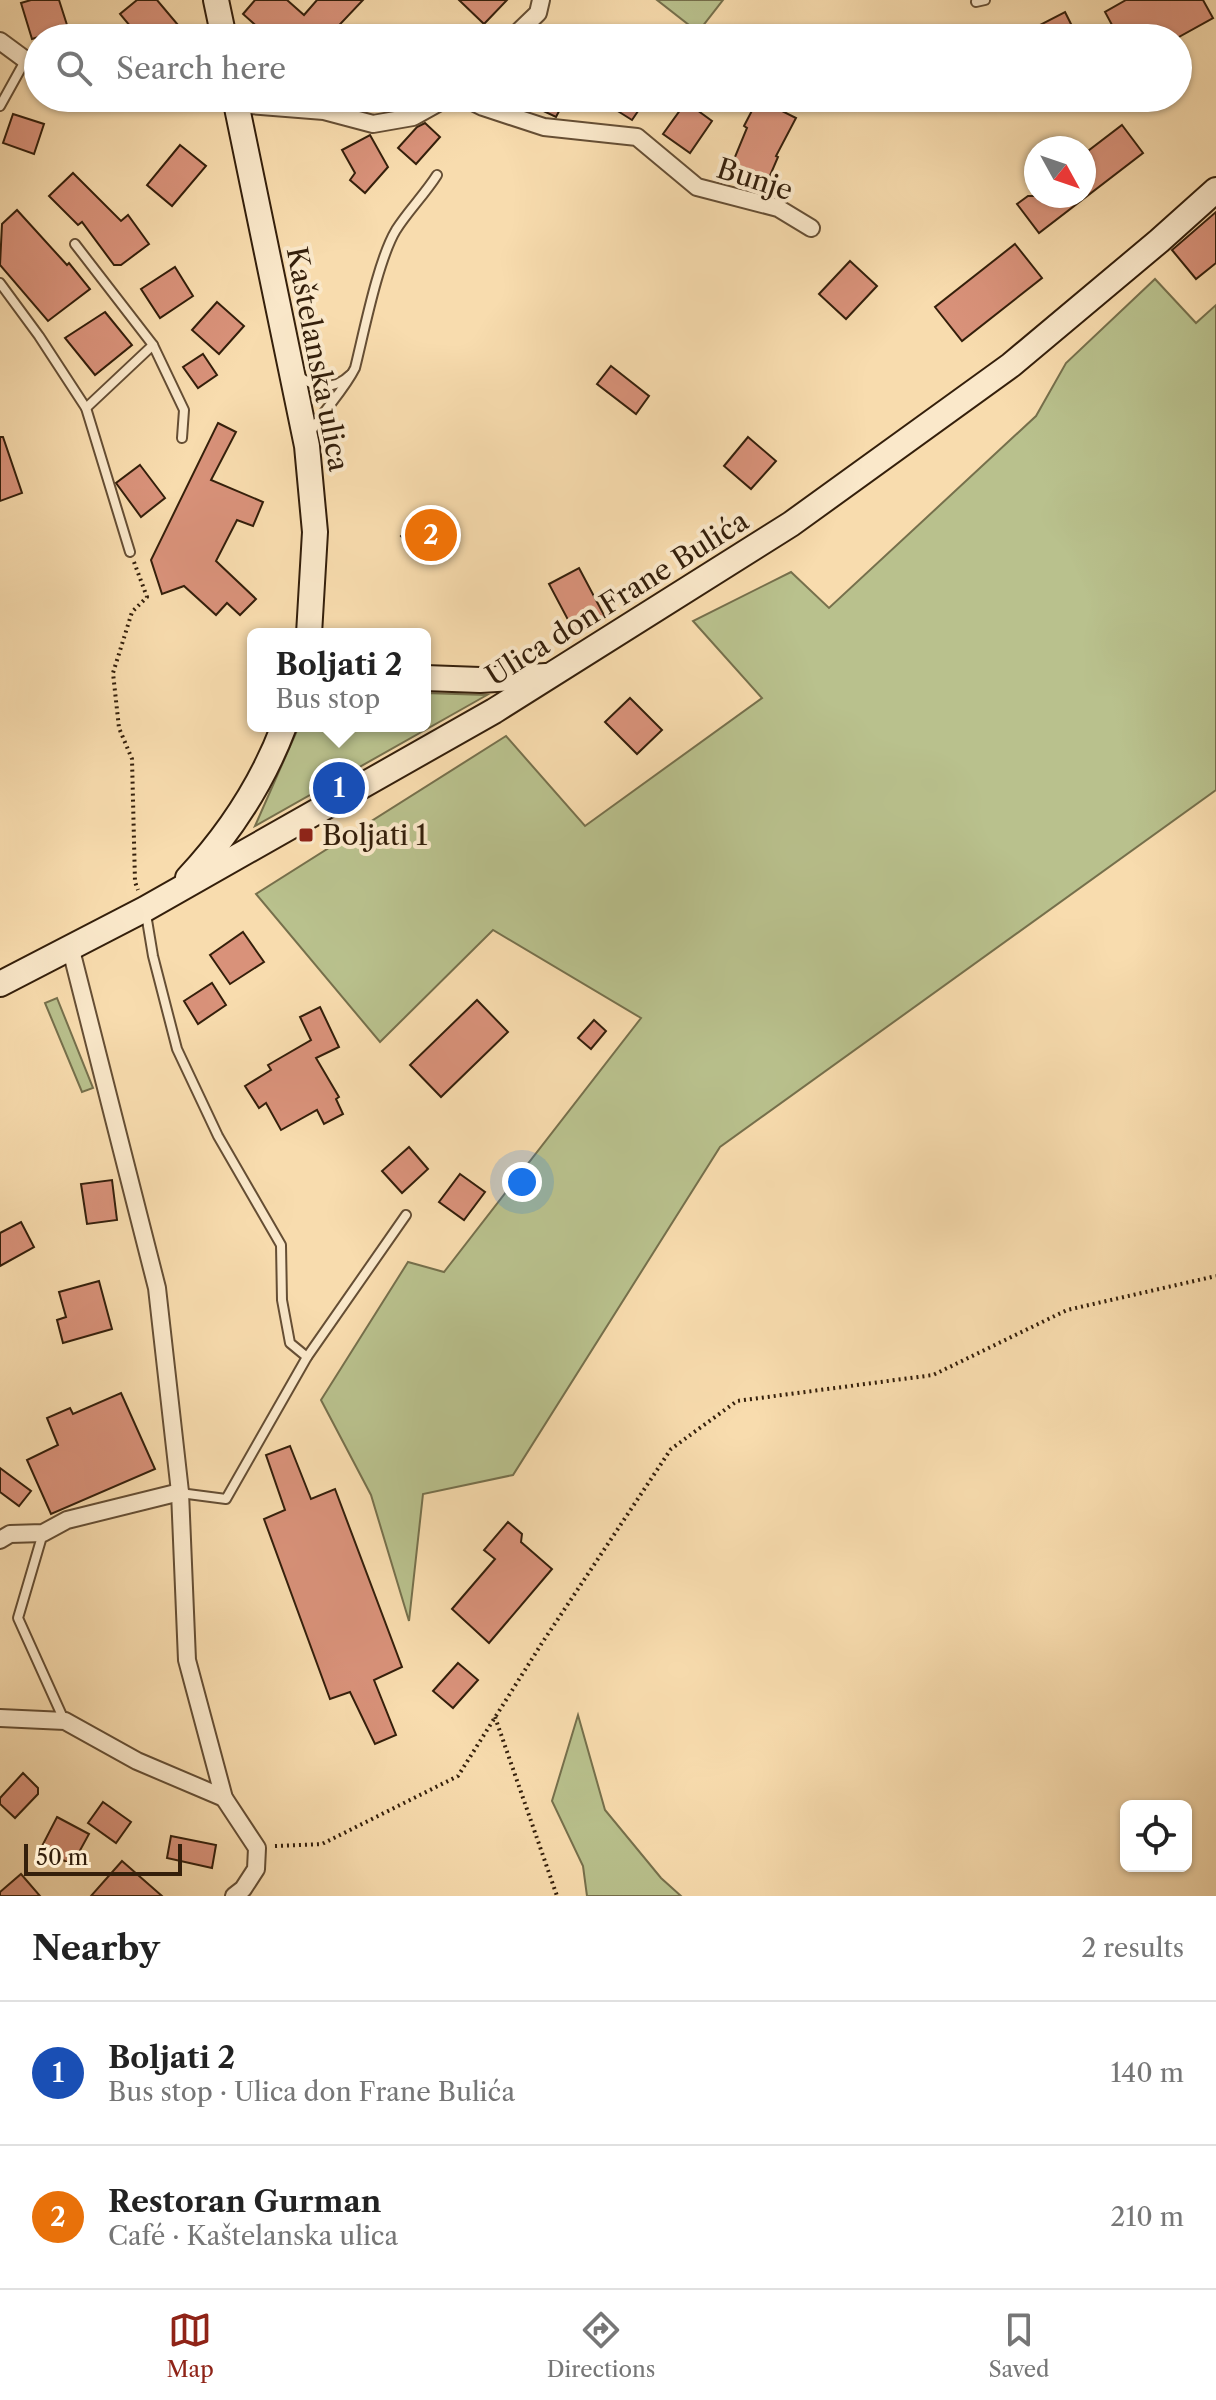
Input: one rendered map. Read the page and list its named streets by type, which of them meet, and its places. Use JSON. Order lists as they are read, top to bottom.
{
  "streets": {
    "street": ["Bunje", "Kaštelanska ulica", "Ulica don Frane Bulića"]
  },
  "places": {
    "transit": ["Boljati 1"]
  },
  "scale_bar": "50 m",
  "north": "bottom right",
  "page": {
    "search": "Search here",
    "pins": ["2", "1"],
    "popup": ["Boljati 2", "Bus stop"],
    "scale": "50 m",
    "heading": ["Nearby", "2 results"],
    "list": [
      {
        "mark": "1",
        "name": "Boljati 2",
        "note": "Bus stop · Ulica don Frane Bulića",
        "value": "140 m"
      },
      {
        "mark": "2",
        "name": "Restoran Gurman",
        "note": "Café · Kaštelanska ulica",
        "value": "210 m"
      }
    ],
    "nav": ["Map", "Directions", "Saved"]
  }
}
